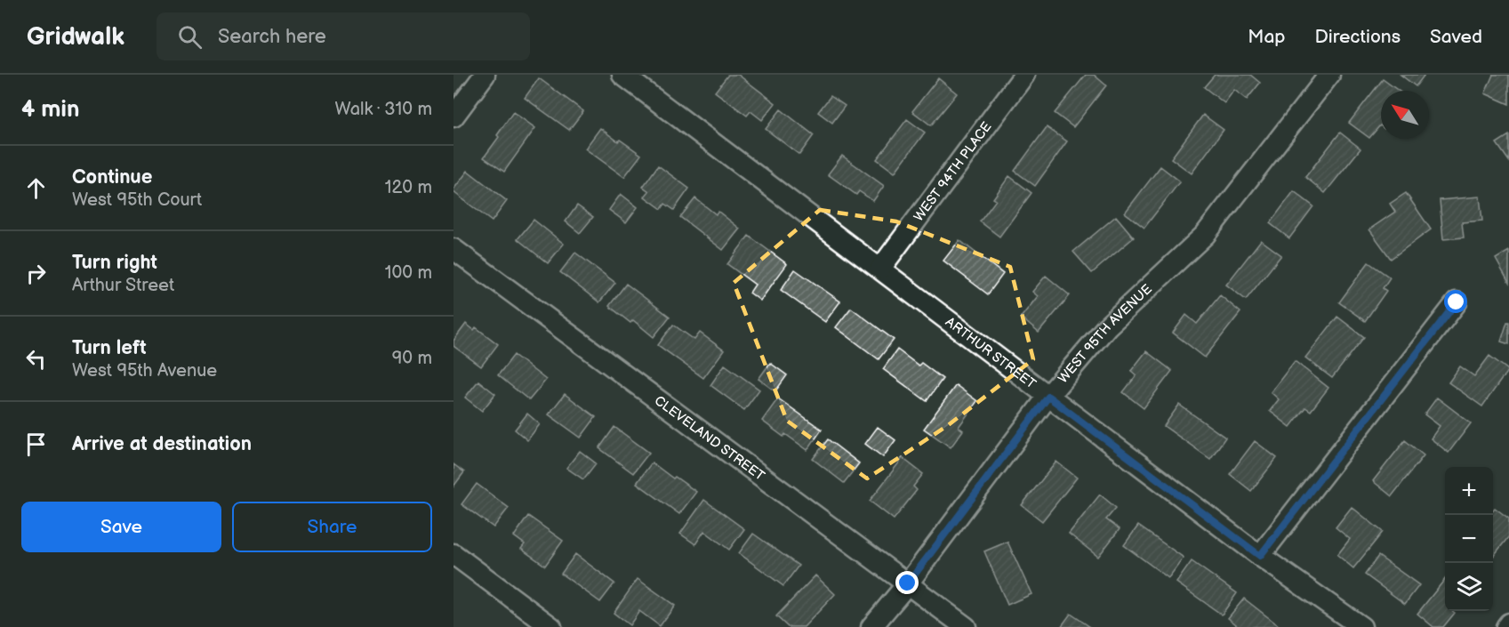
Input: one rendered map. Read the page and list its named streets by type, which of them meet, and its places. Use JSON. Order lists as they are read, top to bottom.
{
  "streets": {
    "street": [
      "WEST 94TH PLACE",
      "WEST 95TH AVENUE",
      "ARTHUR STREET",
      "CLEVELAND STREET"
    ]
  },
  "crossings": [
    ["WEST 94TH PLACE", "ARTHUR STREET"],
    ["WEST 95TH AVENUE", "ARTHUR STREET"],
    ["WEST 95TH AVENUE", "CLEVELAND STREET"]
  ],
  "north": "top left",
  "page": {
    "header": "Gridwalk",
    "search": "Search here",
    "nav": ["Map", "Directions", "Saved"],
    "heading": ["4 min", "Walk · 310 m"],
    "list": [
      ["Continue", "West 95th Court", "120 m"],
      ["Turn right", "Arthur Street", "100 m"],
      ["Turn left", "West 95th Avenue", "90 m"],
      "Arrive at destination"
    ],
    "map_buttons": ["+", "−"],
    "buttons": ["Save", "Share"]
  }
}
